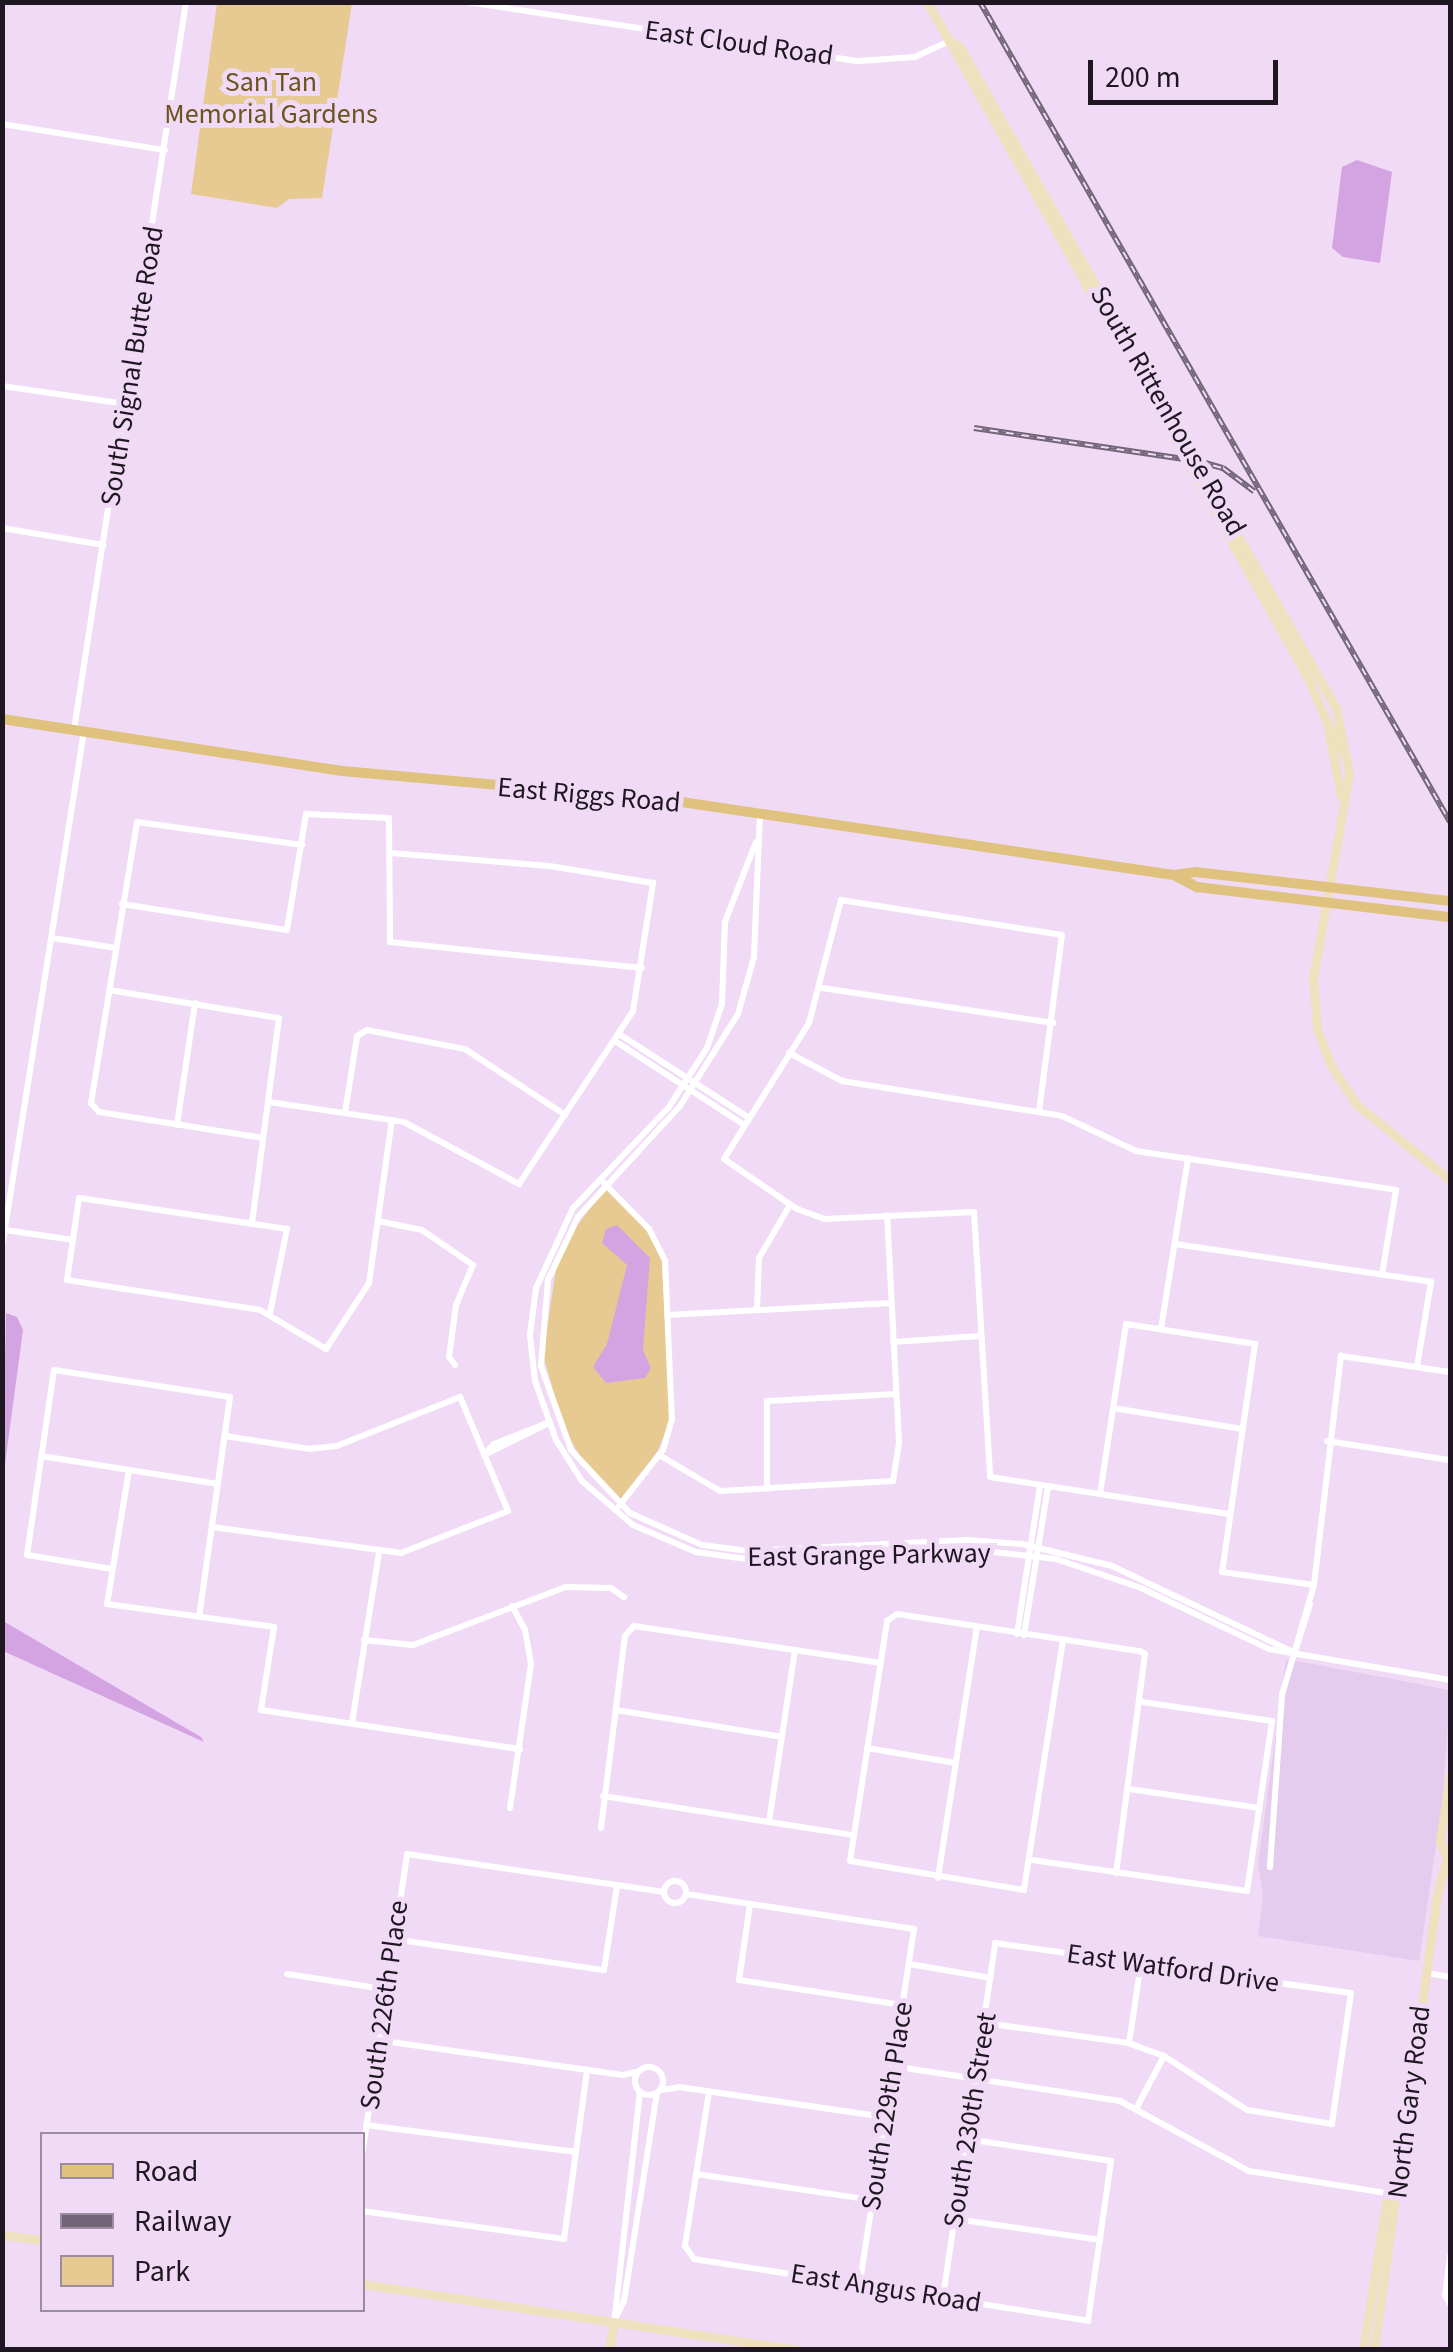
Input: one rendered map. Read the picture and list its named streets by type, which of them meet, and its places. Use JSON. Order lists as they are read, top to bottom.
{
  "streets": {
    "main road": ["South Rittenhouse Road", "East Riggs Road", "North Gary Road"],
    "street": [
      "East Cloud Road",
      "South Signal Butte Road",
      "East Grange Parkway",
      "East Watford Drive",
      "South 226th Place",
      "South 229th Place",
      "South 230th Street",
      "East Angus Road"
    ]
  },
  "crossings": [
    ["East Cloud Road", "South Rittenhouse Road"],
    ["South Signal Butte Road", "East Riggs Road"],
    ["South Rittenhouse Road", "East Riggs Road"],
    ["East Watford Drive", "South 230th Street"],
    ["South 229th Place", "East Angus Road"],
    ["South 230th Street", "East Angus Road"]
  ],
  "parks": ["San Tan Memorial Gardens"],
  "legend": ["Road", "Railway", "Park"],
  "scale_bar": "200 m"
}
